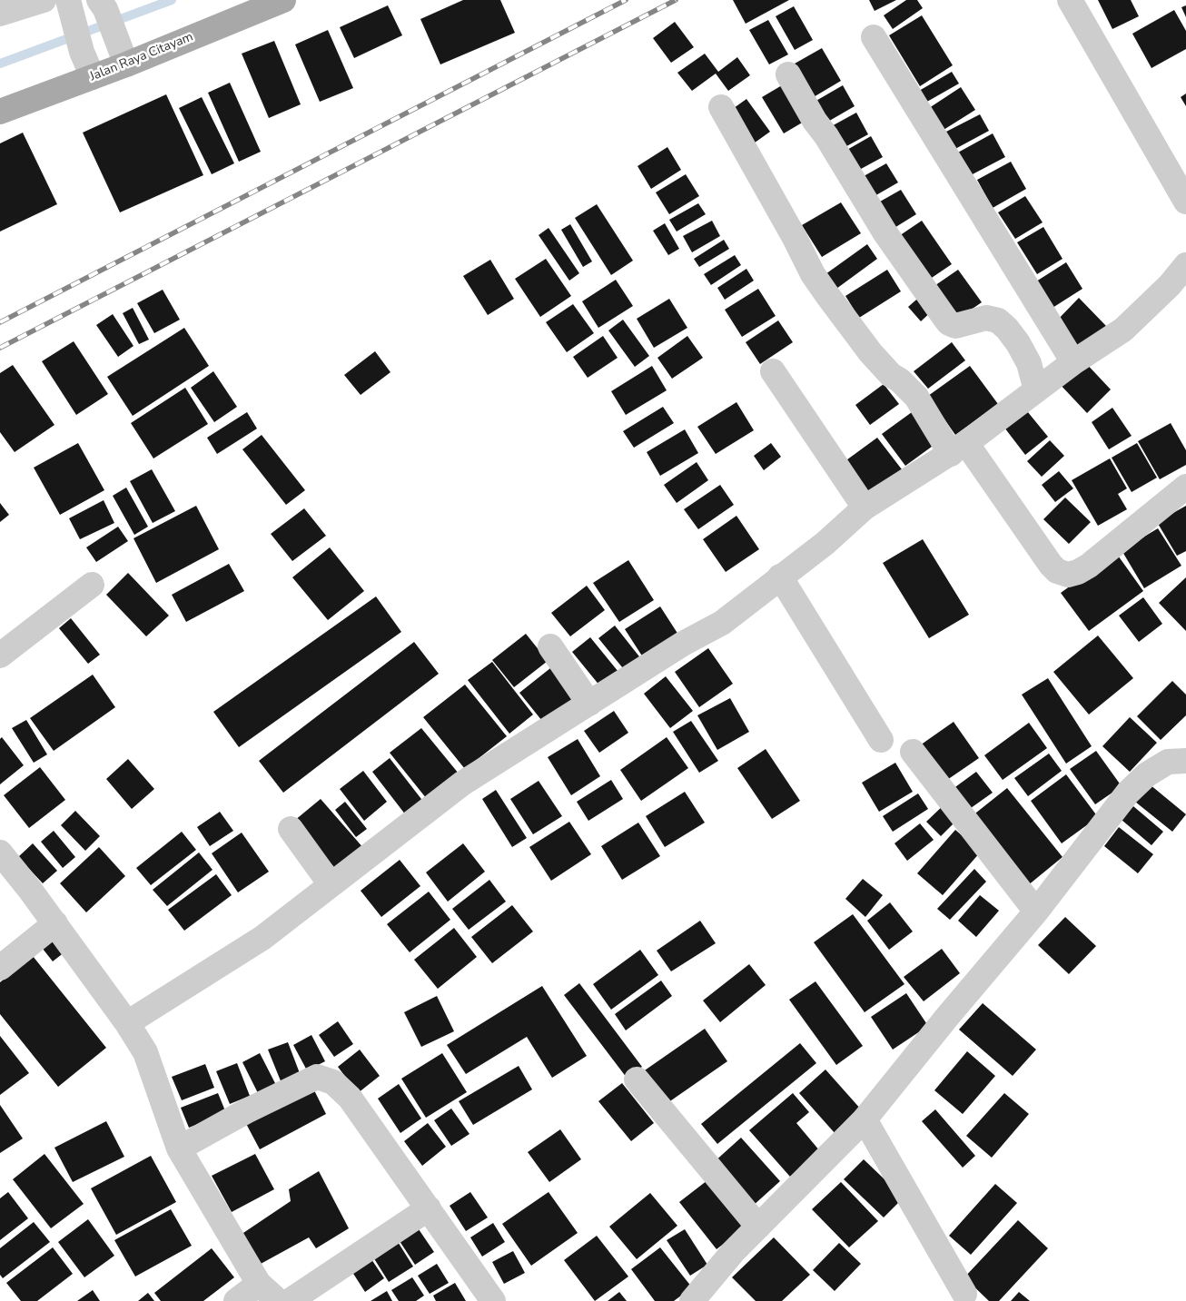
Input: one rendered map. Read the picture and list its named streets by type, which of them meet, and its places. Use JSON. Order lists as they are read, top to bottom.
{
  "streets": {
    "main road": ["Jalan Raya Citayam"]
  }
}
